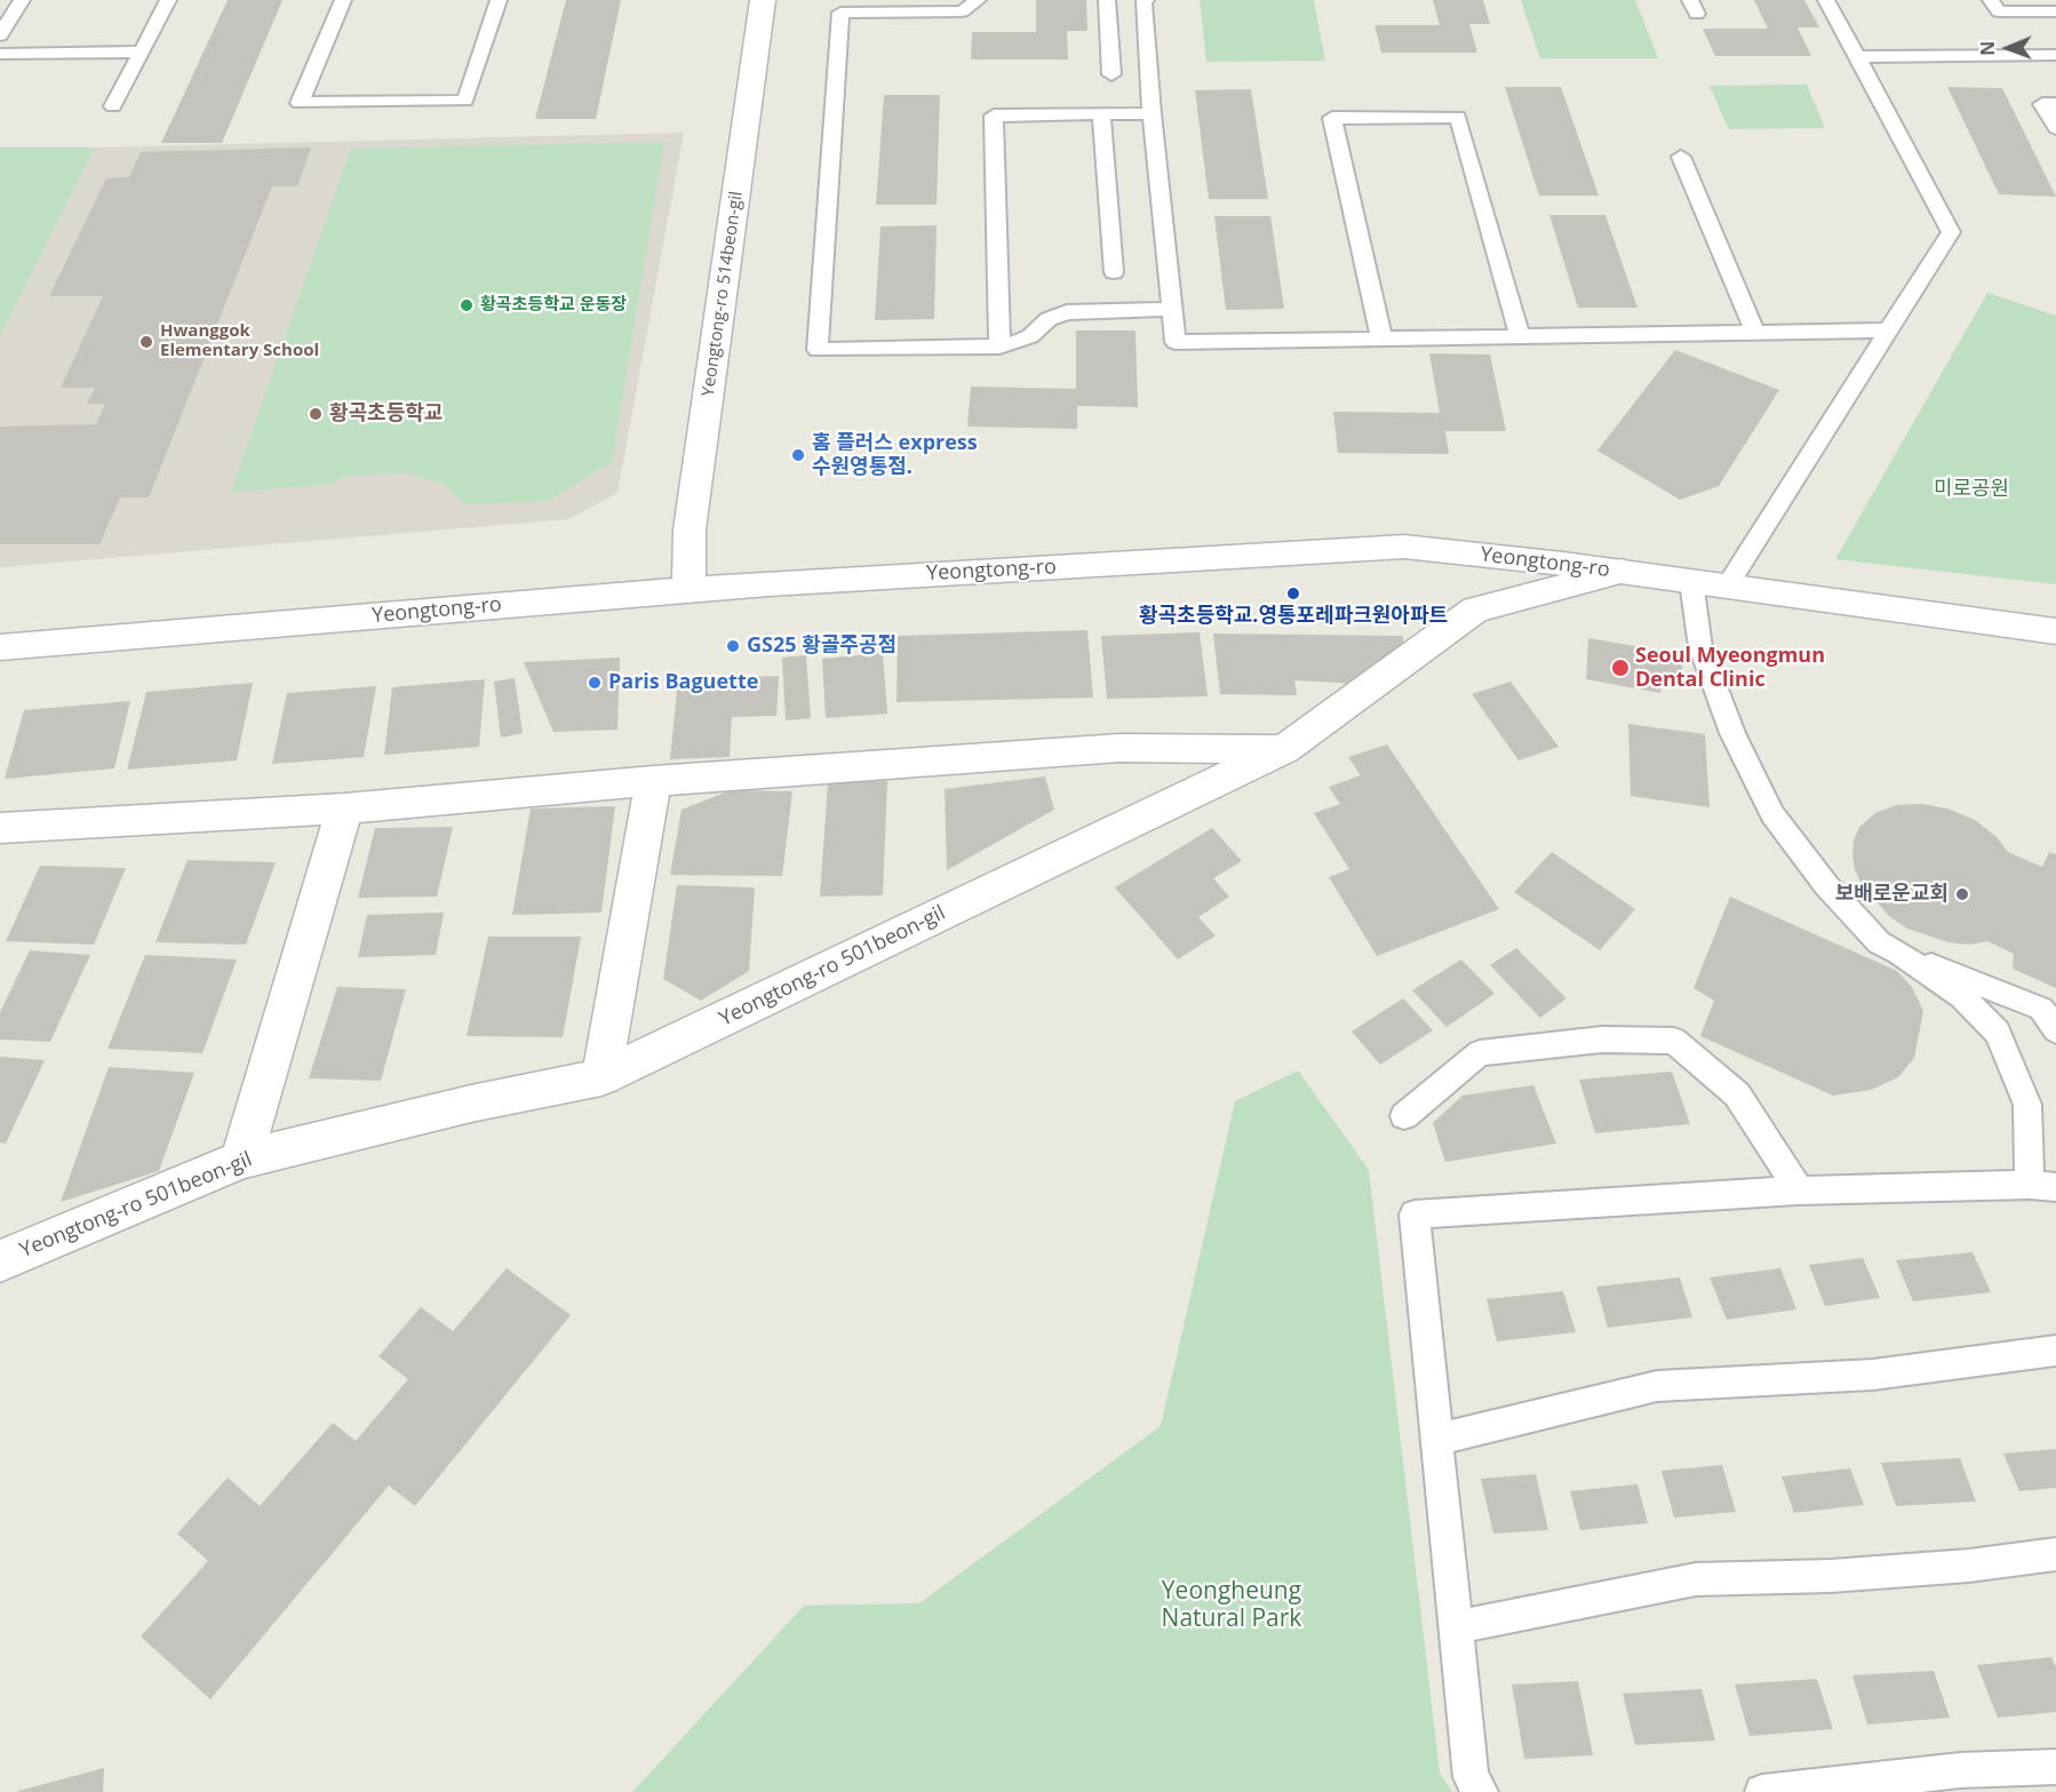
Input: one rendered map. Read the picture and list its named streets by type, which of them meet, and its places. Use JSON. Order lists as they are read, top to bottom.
{
  "streets": {
    "street": ["Yeongtong-ro 514beon-gil", "Yeongtong-ro", "Yeongtong-ro 501beon-gil"]
  },
  "crossings": [
    ["Yeongtong-ro 514beon-gil", "Yeongtong-ro"],
    ["Yeongtong-ro", "Yeongtong-ro 501beon-gil"]
  ],
  "parks": ["미로공원", "Yeongheung Natural Park"],
  "places": [
    "황곡초등학교 운동장",
    "Hwanggok Elementary School",
    "황곡초등학교",
    "홈 플러스 express 수원영통점.",
    "황곡초등학교.영통포레파크원아파트",
    "GS25 황골주공점",
    "Seoul Myeongmun Dental Clinic",
    "Paris Baguette",
    "보배로운교회"
  ],
  "north": "left"
}
